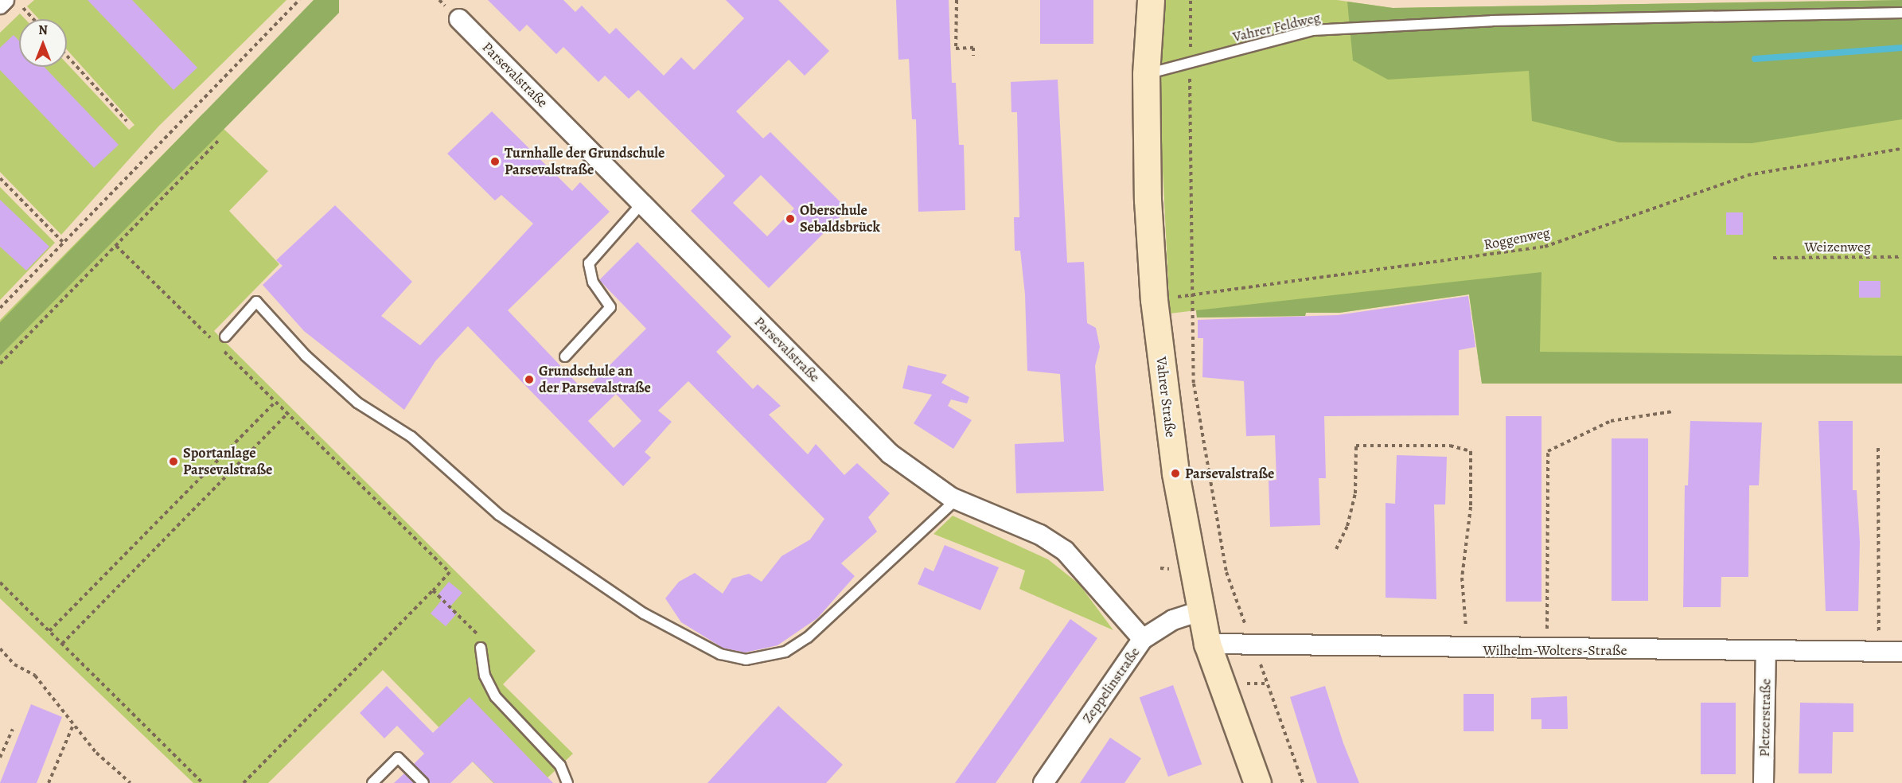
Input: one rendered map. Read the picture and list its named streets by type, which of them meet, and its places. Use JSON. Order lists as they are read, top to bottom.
{
  "streets": {
    "main road": ["Vahrer Straße"],
    "street": [
      "Parsevalstraße",
      "Wilhelm-Wolters-Straße",
      "Zeppelinstraße",
      "Pletzerstraße"
    ],
    "lane": ["Vahrer Feldweg"],
    "path": ["Roggenweg", "Weizenweg"]
  },
  "crossings": [
    ["Vahrer Feldweg", "Vahrer Straße"],
    ["Parsevalstraße", "Zeppelinstraße"],
    ["Roggenweg", "Vahrer Straße"],
    ["Vahrer Straße", "Wilhelm-Wolters-Straße"],
    ["Vahrer Straße", "Zeppelinstraße"],
    ["Wilhelm-Wolters-Straße", "Pletzerstraße"]
  ],
  "places": [
    "Turnhalle der Grundschule Parsevalstraße",
    "Oberschule Sebaldsbrück",
    "Grundschule an der Parsevalstraße",
    "Sportanlage Parsevalstraße",
    "Parsevalstraße"
  ],
  "north": "top"
}
